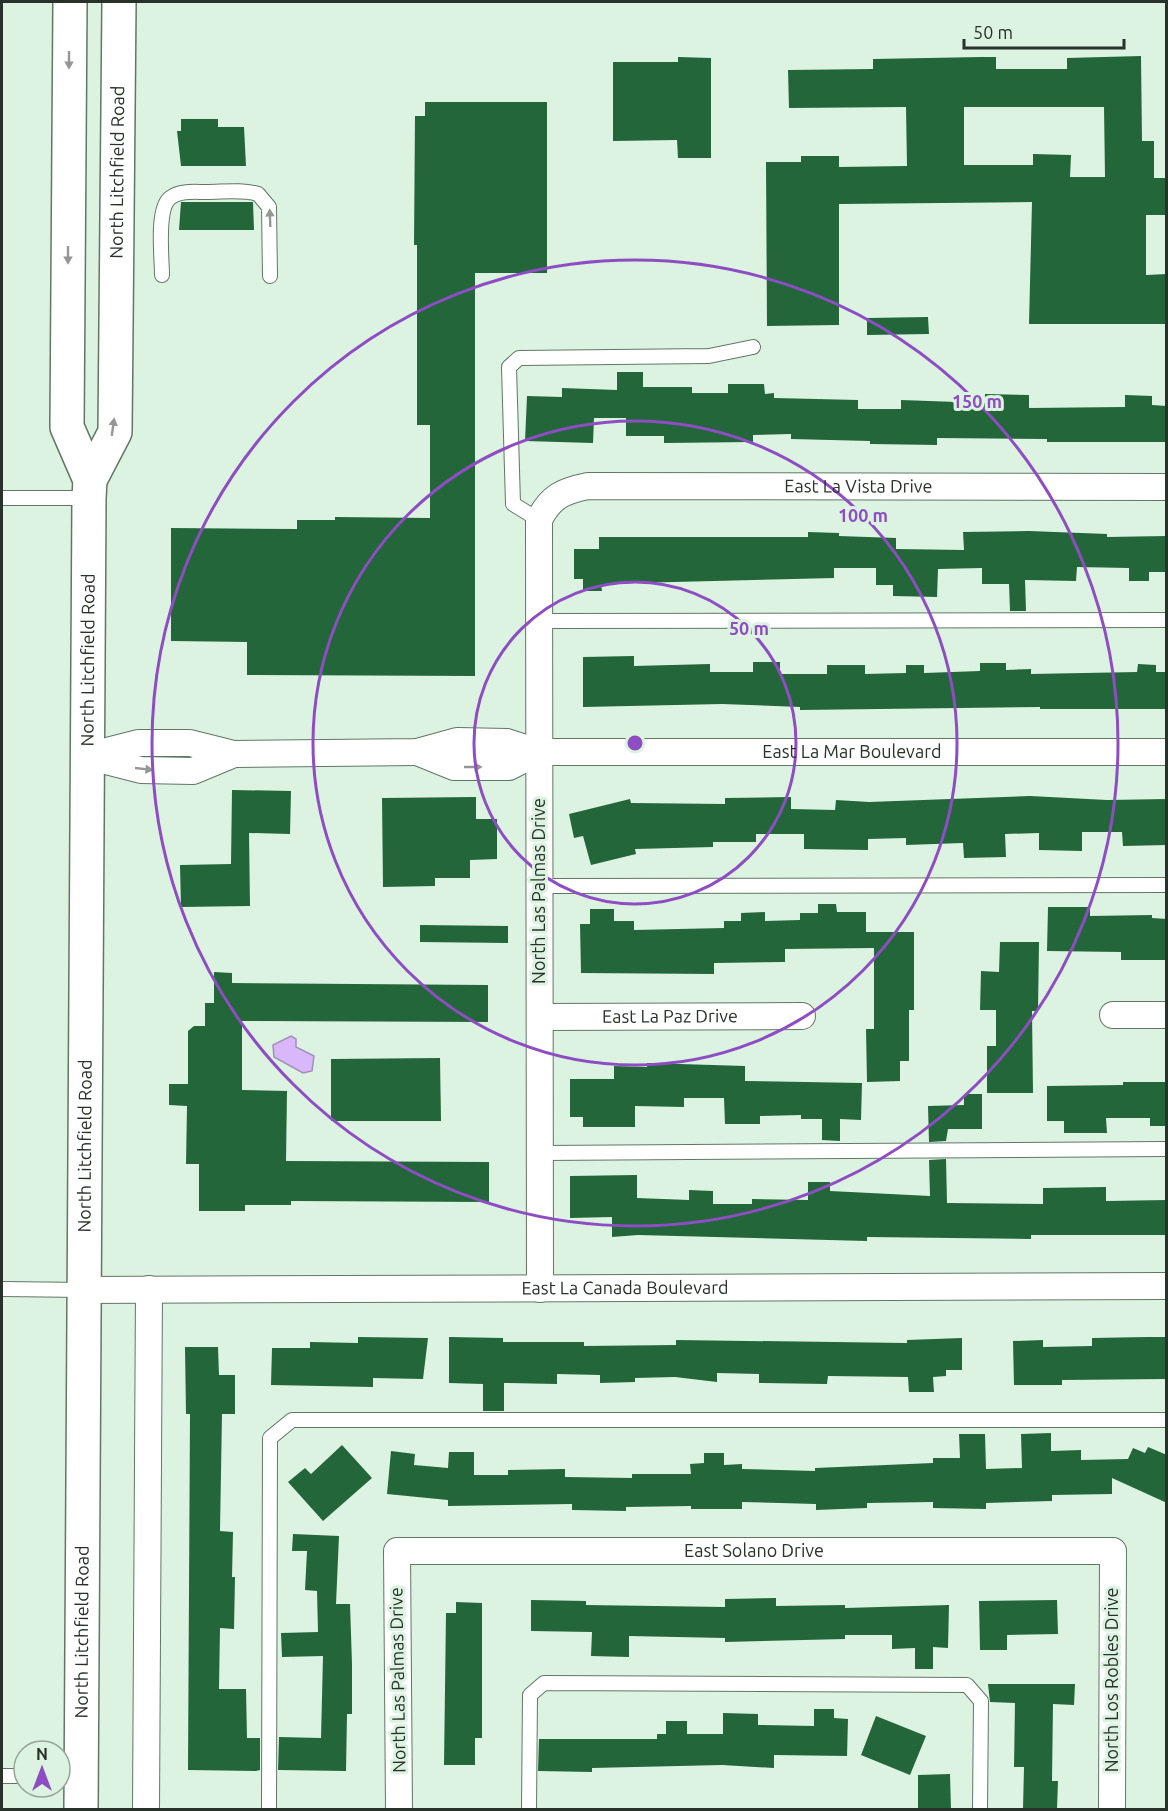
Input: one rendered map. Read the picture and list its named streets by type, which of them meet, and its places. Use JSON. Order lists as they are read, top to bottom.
{
  "streets": {
    "main road": ["North Litchfield Road"],
    "street": [
      "East La Vista Drive",
      "East La Mar Boulevard",
      "North Las Palmas Drive",
      "East La Paz Drive",
      "East La Canada Boulevard",
      "East Solano Drive",
      "North Los Robles Drive"
    ]
  },
  "crossings": [
    ["North Litchfield Road", "East La Mar Boulevard"],
    ["North Litchfield Road", "East La Canada Boulevard"],
    ["East La Vista Drive", "North Las Palmas Drive"],
    ["East La Mar Boulevard", "North Las Palmas Drive"],
    ["North Las Palmas Drive", "East La Paz Drive"],
    ["North Las Palmas Drive", "East La Canada Boulevard"],
    ["North Las Palmas Drive", "East Solano Drive"],
    ["East Solano Drive", "North Los Robles Drive"]
  ],
  "scale_bar": "50 m",
  "north": "top",
  "rings": ["150 m", "100 m", "50 m"]
}
